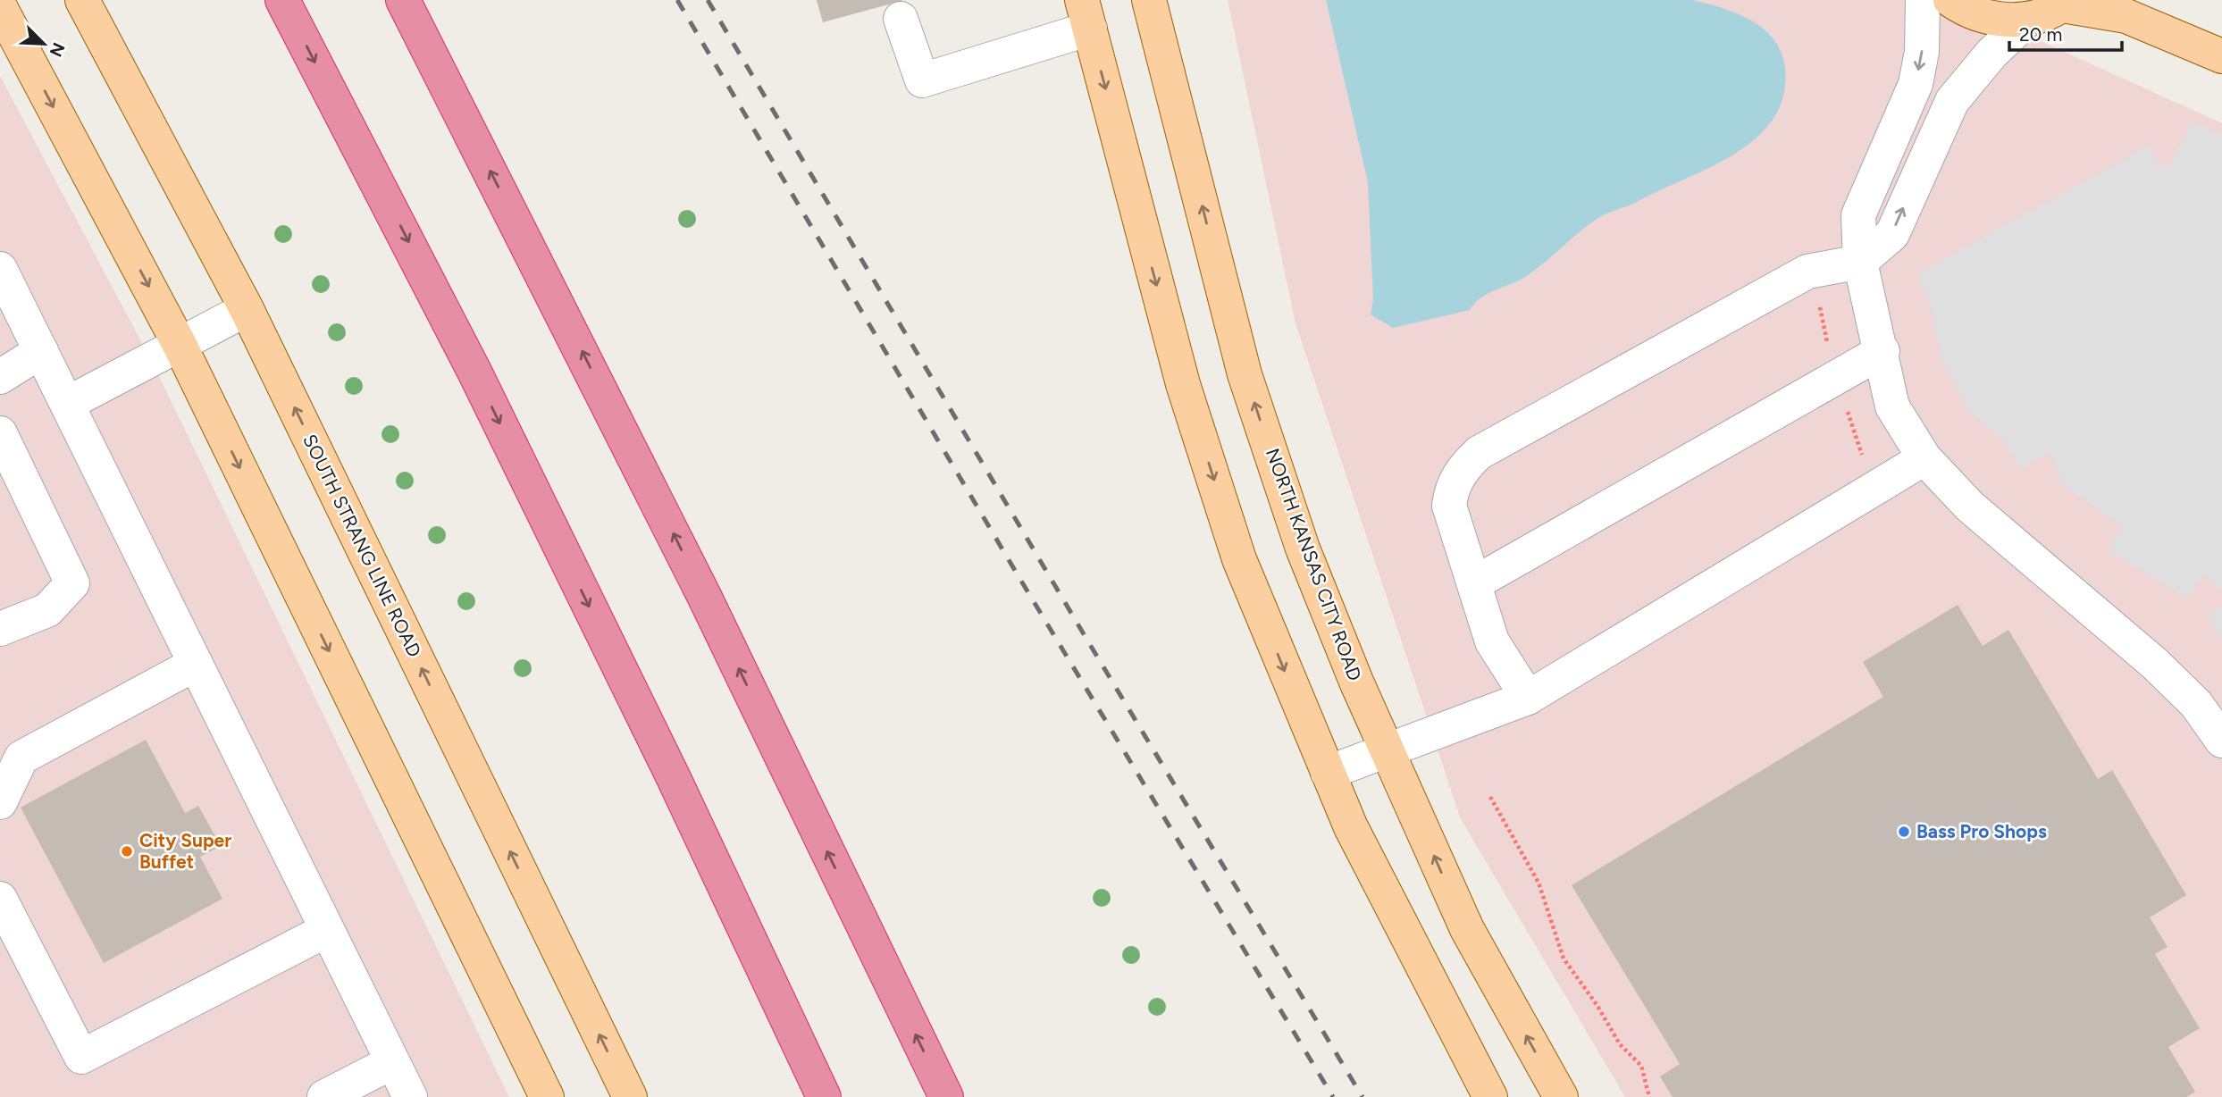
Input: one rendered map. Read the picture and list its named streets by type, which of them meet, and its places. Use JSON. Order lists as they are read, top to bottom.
{
  "streets": {
    "main road": ["SOUTH STRANG LINE ROAD", "NORTH KANSAS CITY ROAD"]
  },
  "places": ["Bass Pro Shops", "City Super Buffet"],
  "scale_bar": "20 m",
  "north": "bottom right"
}
